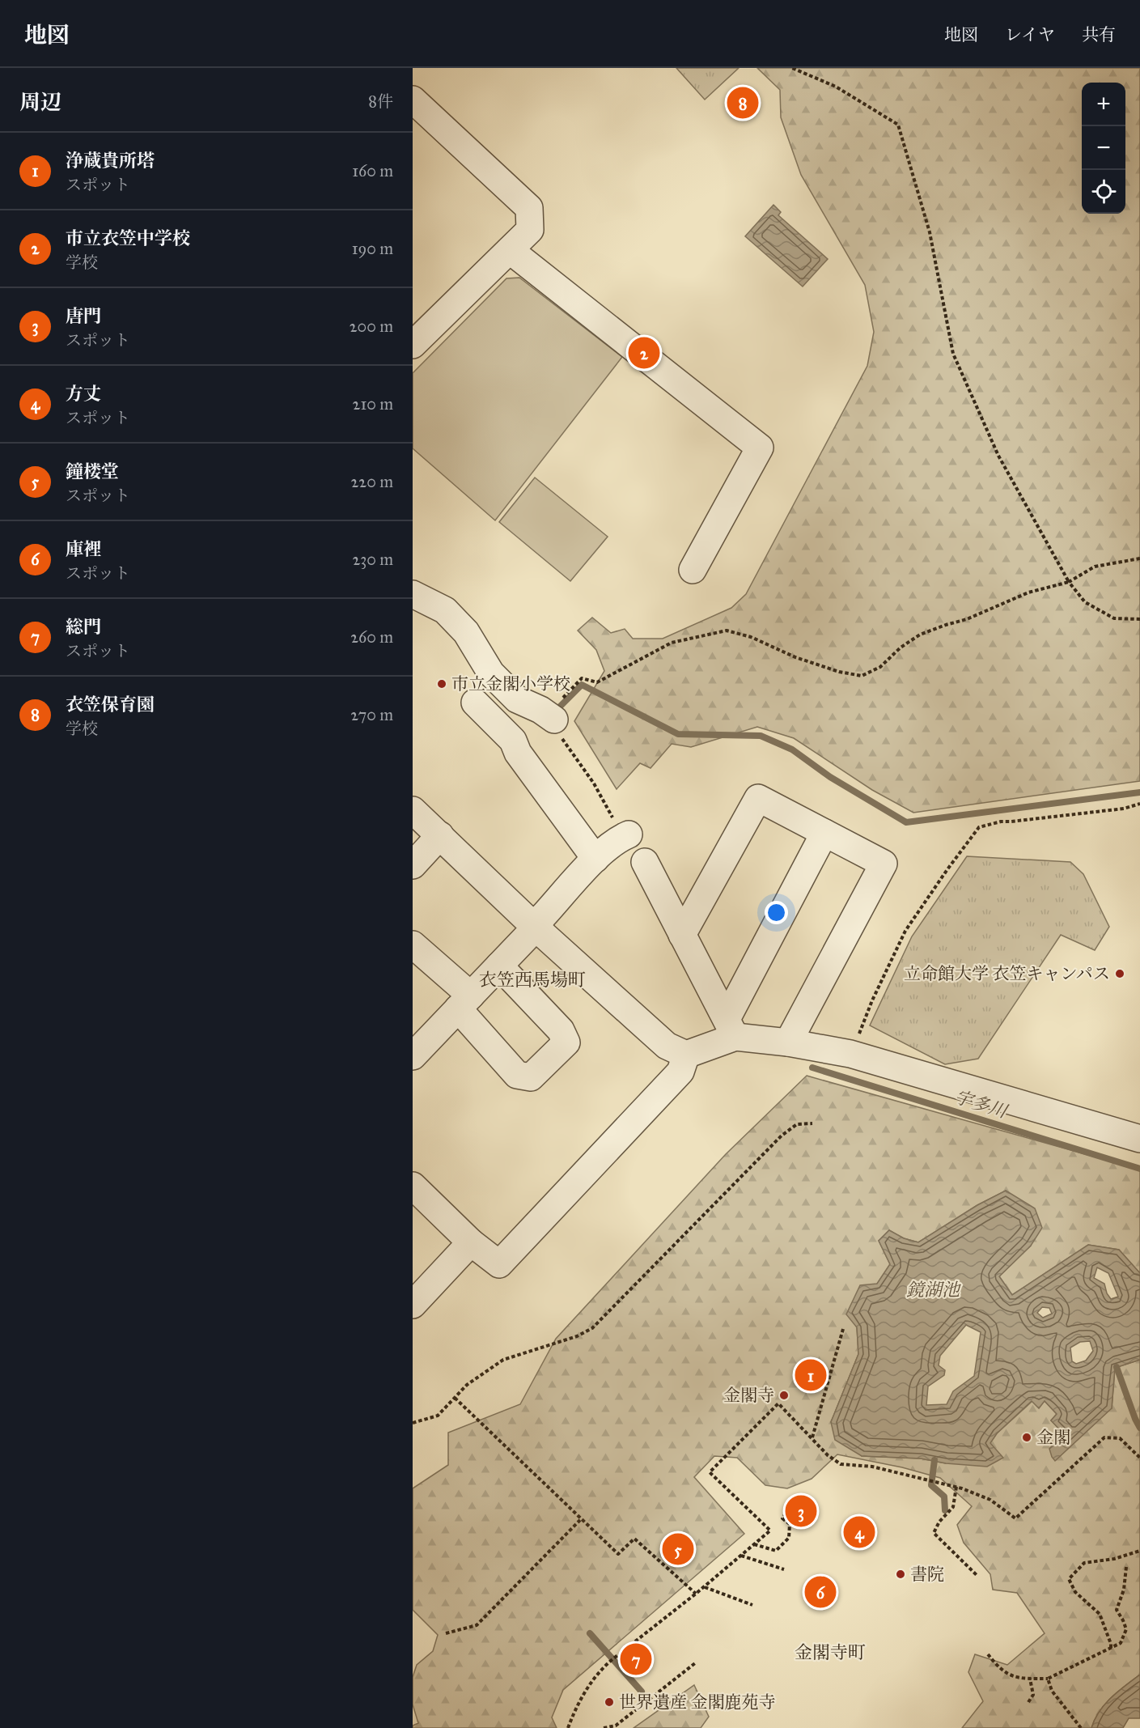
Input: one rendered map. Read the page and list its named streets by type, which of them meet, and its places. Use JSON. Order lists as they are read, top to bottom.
{
  "districts": ["衣笠西馬場町", "金閣寺町"],
  "water": ["宇多川", "鏡湖池"],
  "places": [
    "市立金閣小学校",
    "立命館大学 衣笠キャンパス",
    "金閣寺",
    "金閣",
    "書院",
    "世界遺産 金閣鹿苑寺"
  ],
  "page": {
    "header": "地図",
    "nav": ["地図", "レイヤ", "共有"],
    "heading": ["周辺", "8件"],
    "map_buttons": ["+", "−"],
    "pins": [
      "8",
      "2",
      "1",
      "3",
      "4",
      "5",
      "6",
      "7"
    ],
    "list": [
      {
        "mark": "1",
        "name": "浄蔵貴所塔",
        "note": "スポット",
        "value": "160 m"
      },
      {
        "mark": "2",
        "name": "市立衣笠中学校",
        "note": "学校",
        "value": "190 m"
      },
      {
        "mark": "3",
        "name": "唐門",
        "note": "スポット",
        "value": "200 m"
      },
      {
        "mark": "4",
        "name": "方丈",
        "note": "スポット",
        "value": "210 m"
      },
      {
        "mark": "5",
        "name": "鐘楼堂",
        "note": "スポット",
        "value": "220 m"
      },
      {
        "mark": "6",
        "name": "庫裡",
        "note": "スポット",
        "value": "230 m"
      },
      {
        "mark": "7",
        "name": "総門",
        "note": "スポット",
        "value": "260 m"
      },
      {
        "mark": "8",
        "name": "衣笠保育園",
        "note": "学校",
        "value": "270 m"
      }
    ]
  }
}
